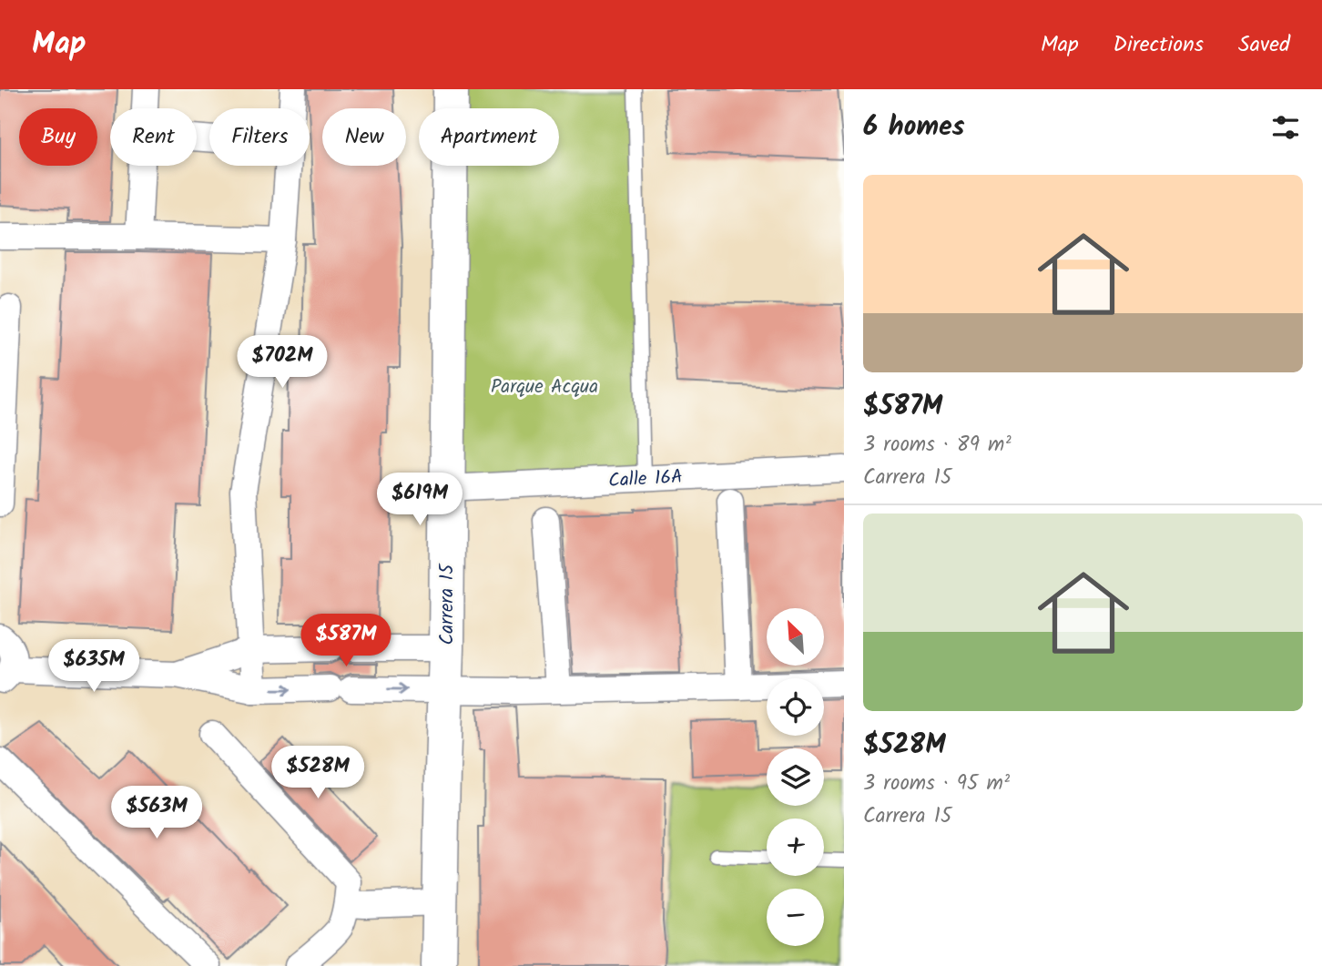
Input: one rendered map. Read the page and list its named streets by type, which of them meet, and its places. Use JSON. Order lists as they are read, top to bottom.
{
  "streets": {
    "street": ["Calle 16A", "Carrera 15"]
  },
  "crossings": [
    ["Calle 16A", "Carrera 15"]
  ],
  "parks": ["Parque Acqua"],
  "north": "top left",
  "page": {
    "header": "Map",
    "nav": ["Map", "Directions", "Saved"],
    "heading": "6 homes",
    "chip": [
      "Buy",
      "Rent",
      "Filters",
      "New",
      "Apartment"
    ],
    "list": [
      {
        "name": "$587M",
        "note": "3 rooms · 89 m² · Carrera 15"
      },
      {
        "name": "$528M",
        "note": "3 rooms · 95 m² · Carrera 15"
      }
    ],
    "price": [
      "$702M",
      "$619M",
      "$587M",
      "$635M",
      "$528M",
      "$563M"
    ],
    "map_buttons": ["+", "−"]
  }
}
